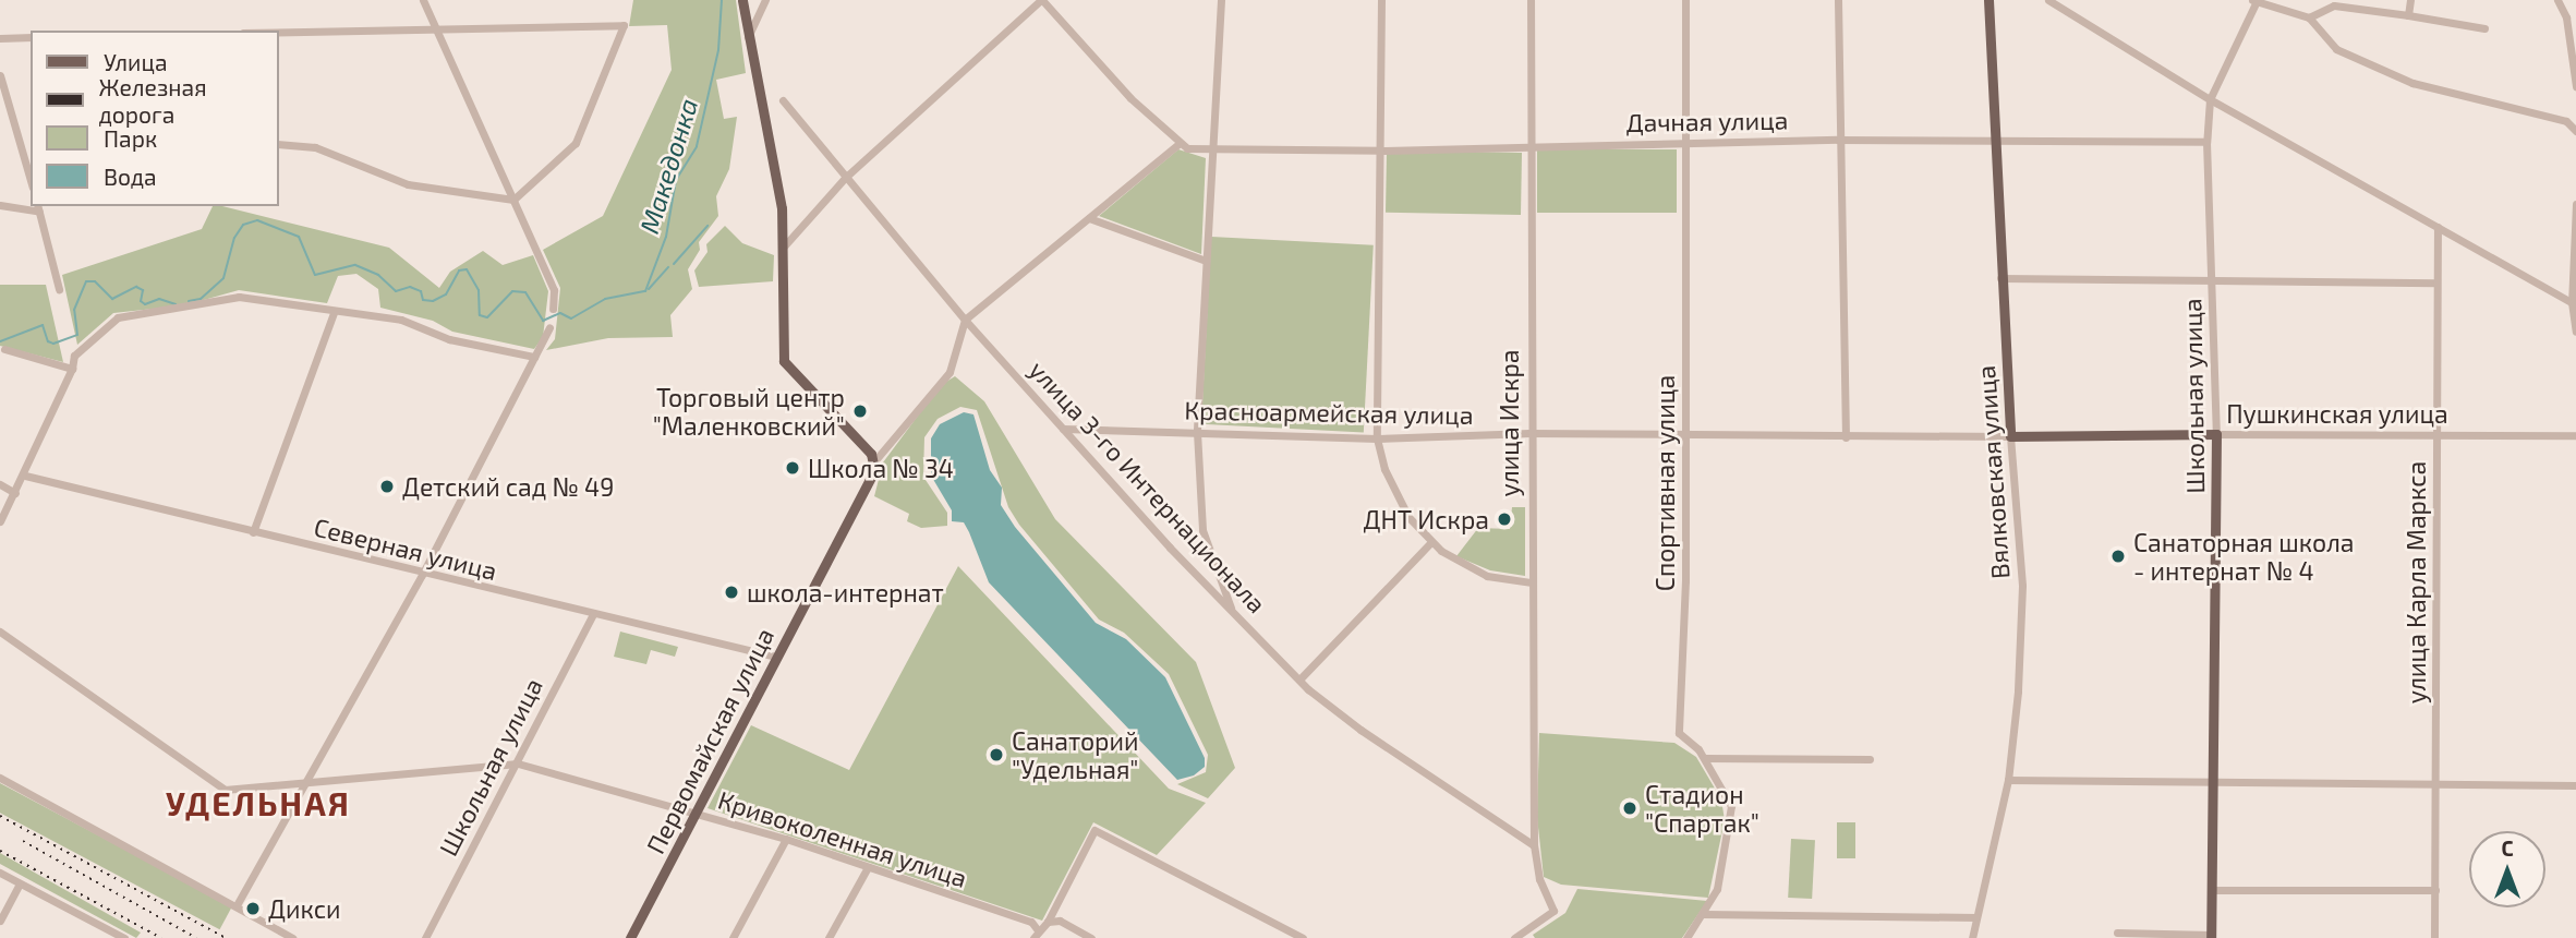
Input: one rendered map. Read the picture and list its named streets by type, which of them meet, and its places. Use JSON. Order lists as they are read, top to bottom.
{
  "streets": {
    "main road": [
      "Школьная улица",
      "Пушкинская улица",
      "Вялковская улица",
      "Первомайская улица"
    ],
    "street": [
      "Дачная улица",
      "Красноармейская улица",
      "улица Искра",
      "Спортивная улица",
      "улица 3-го Интернационала",
      "Северная улица",
      "улица Карла Маркса",
      "Кривоколенная улица"
    ]
  },
  "crossings": [
    ["Дачная улица", "Школьная улица"],
    ["Дачная улица", "улица Искра"],
    ["Дачная улица", "Вялковская улица"],
    ["Дачная улица", "Спортивная улица"],
    ["Школьная улица", "Пушкинская улица"],
    ["Школьная улица", "Северная улица"],
    ["Школьная улица", "Кривоколенная улица"],
    ["Красноармейская улица", "Пушкинская улица"],
    ["Красноармейская улица", "улица Искра"],
    ["Красноармейская улица", "Спортивная улица"],
    ["Красноармейская улица", "улица 3-го Интернационала"],
    ["Пушкинская улица", "Вялковская улица"],
    ["Пушкинская улица", "Спортивная улица"],
    ["Пушкинская улица", "улица Карла Маркса"],
    ["улица Искра", "улица 3-го Интернационала"],
    ["Северная улица", "Первомайская улица"],
    ["Первомайская улица", "Кривоколенная улица"]
  ],
  "districts": ["УДЕЛЬНАЯ"],
  "water": ["Македонка"],
  "places": [
    "Торговый центр \"Маленковский\"",
    "Школа № 34",
    "Детский сад № 49",
    "ДНТ Искра",
    "Санаторная школа - интернат № 4",
    "школа-интернат",
    "Санаторий \"Удельная\"",
    "Стадион \"Спартак\"",
    "Дикси"
  ],
  "legend": [
    "Улица",
    "Железная дорога",
    "Парк",
    "Вода"
  ],
  "north": "top"
}
